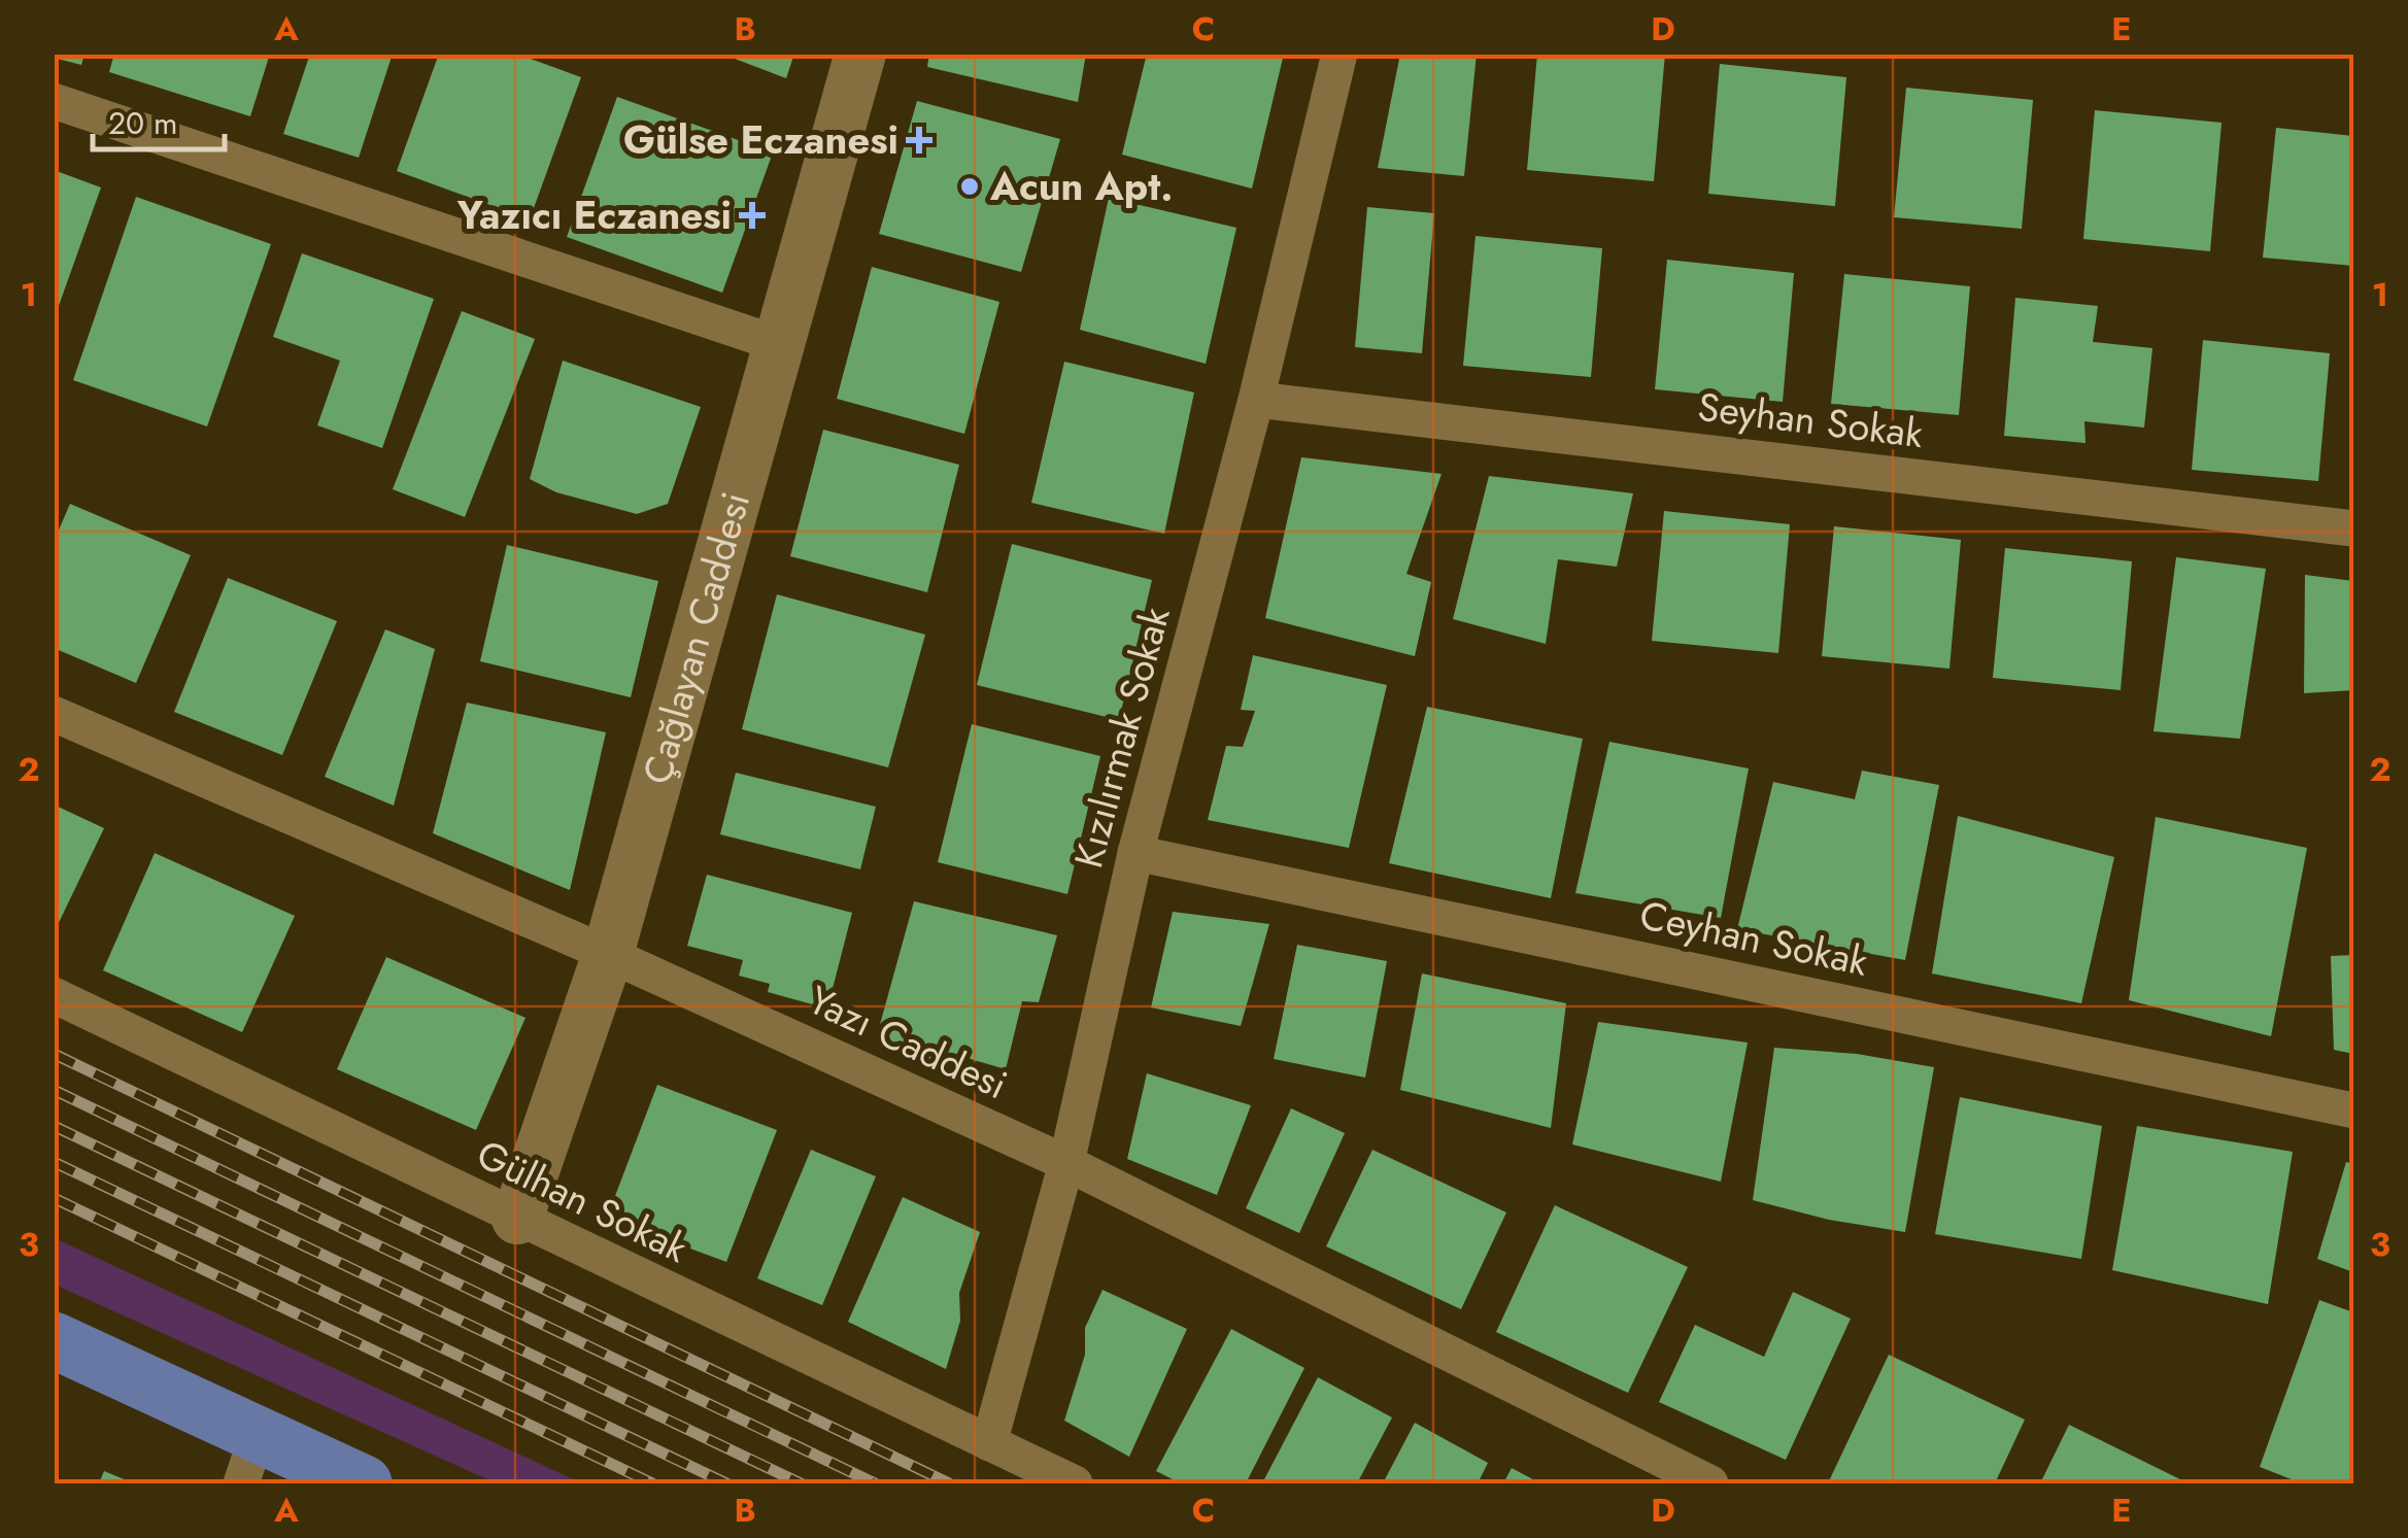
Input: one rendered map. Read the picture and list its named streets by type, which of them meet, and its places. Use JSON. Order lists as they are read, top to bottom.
{
  "streets": {
    "street": [
      "Seyhan Sokak",
      "Çağlayan Caddesi",
      "Kızılırmak Sokak",
      "Ceyhan Sokak",
      "Yazı Caddesi",
      "Gülhan Sokak"
    ]
  },
  "crossings": [
    ["Seyhan Sokak", "Kızılırmak Sokak"],
    ["Çağlayan Caddesi", "Yazı Caddesi"],
    ["Çağlayan Caddesi", "Gülhan Sokak"],
    ["Kızılırmak Sokak", "Ceyhan Sokak"],
    ["Kızılırmak Sokak", "Yazı Caddesi"],
    ["Kızılırmak Sokak", "Gülhan Sokak"]
  ],
  "places": {
    "health": ["Gülse Eczanesi", "Yazıcı Eczanesi"],
    "other": ["Acun Apt."]
  },
  "scale_bar": "20 m",
  "grid": {
    "columns": [
      "A",
      "B",
      "C",
      "D",
      "E"
    ],
    "rows": ["1", "2", "3"]
  }
}
